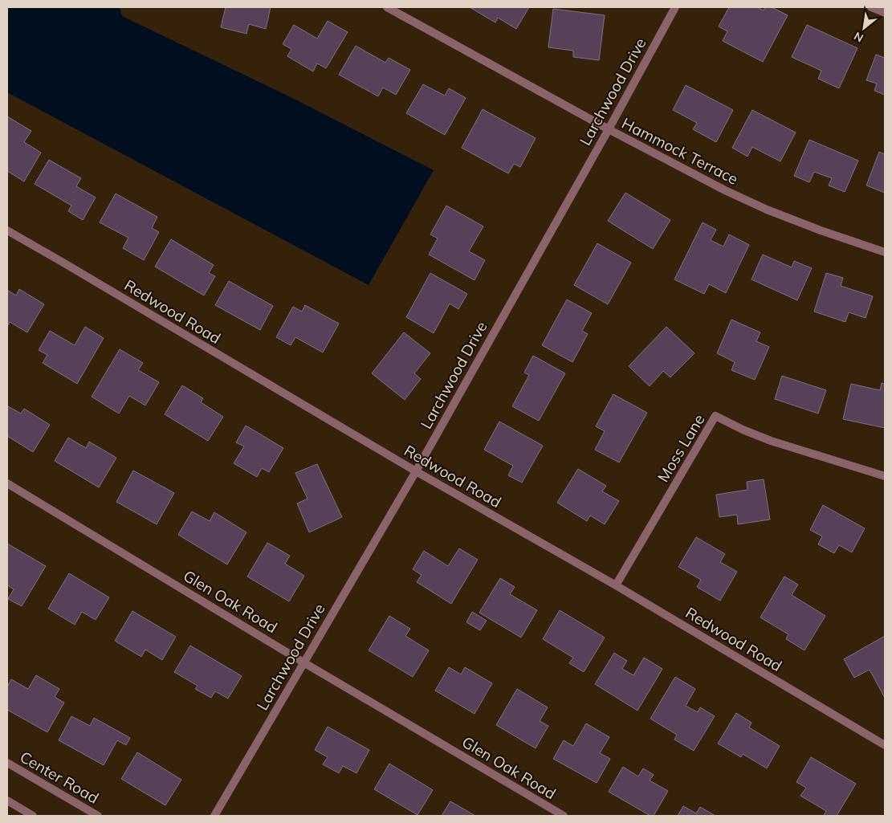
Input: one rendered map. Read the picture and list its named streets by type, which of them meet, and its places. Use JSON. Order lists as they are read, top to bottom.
{
  "streets": {
    "street": [
      "Larchwood Drive",
      "Hammock Terrace",
      "Redwood Road",
      "Moss Lane",
      "Glen Oak Road",
      "Center Road"
    ]
  },
  "crossings": [
    ["Larchwood Drive", "Hammock Terrace"],
    ["Larchwood Drive", "Redwood Road"],
    ["Larchwood Drive", "Glen Oak Road"],
    ["Redwood Road", "Moss Lane"]
  ],
  "north": "bottom left"
}
